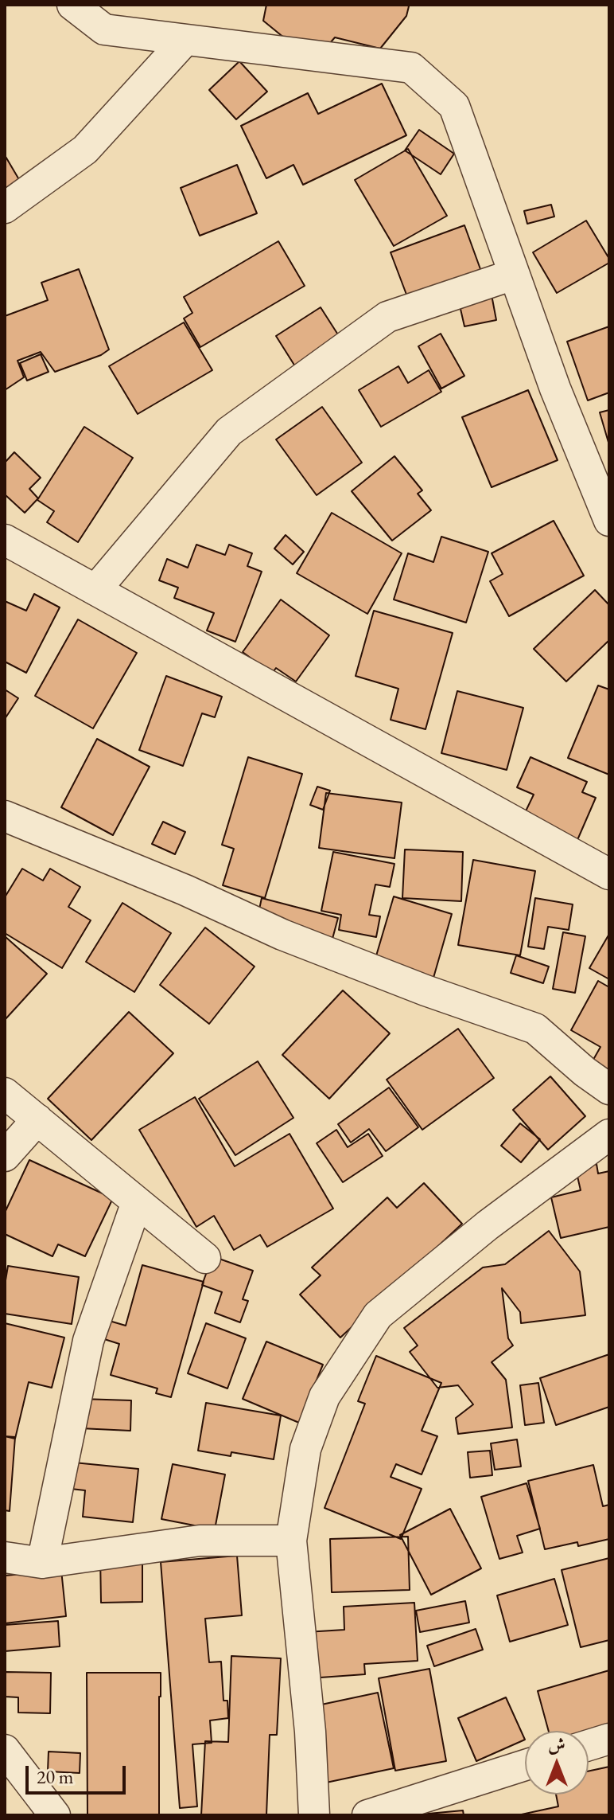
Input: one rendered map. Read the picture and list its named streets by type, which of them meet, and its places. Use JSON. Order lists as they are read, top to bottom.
{
  "scale_bar": "20 m",
  "north": "top"
}
